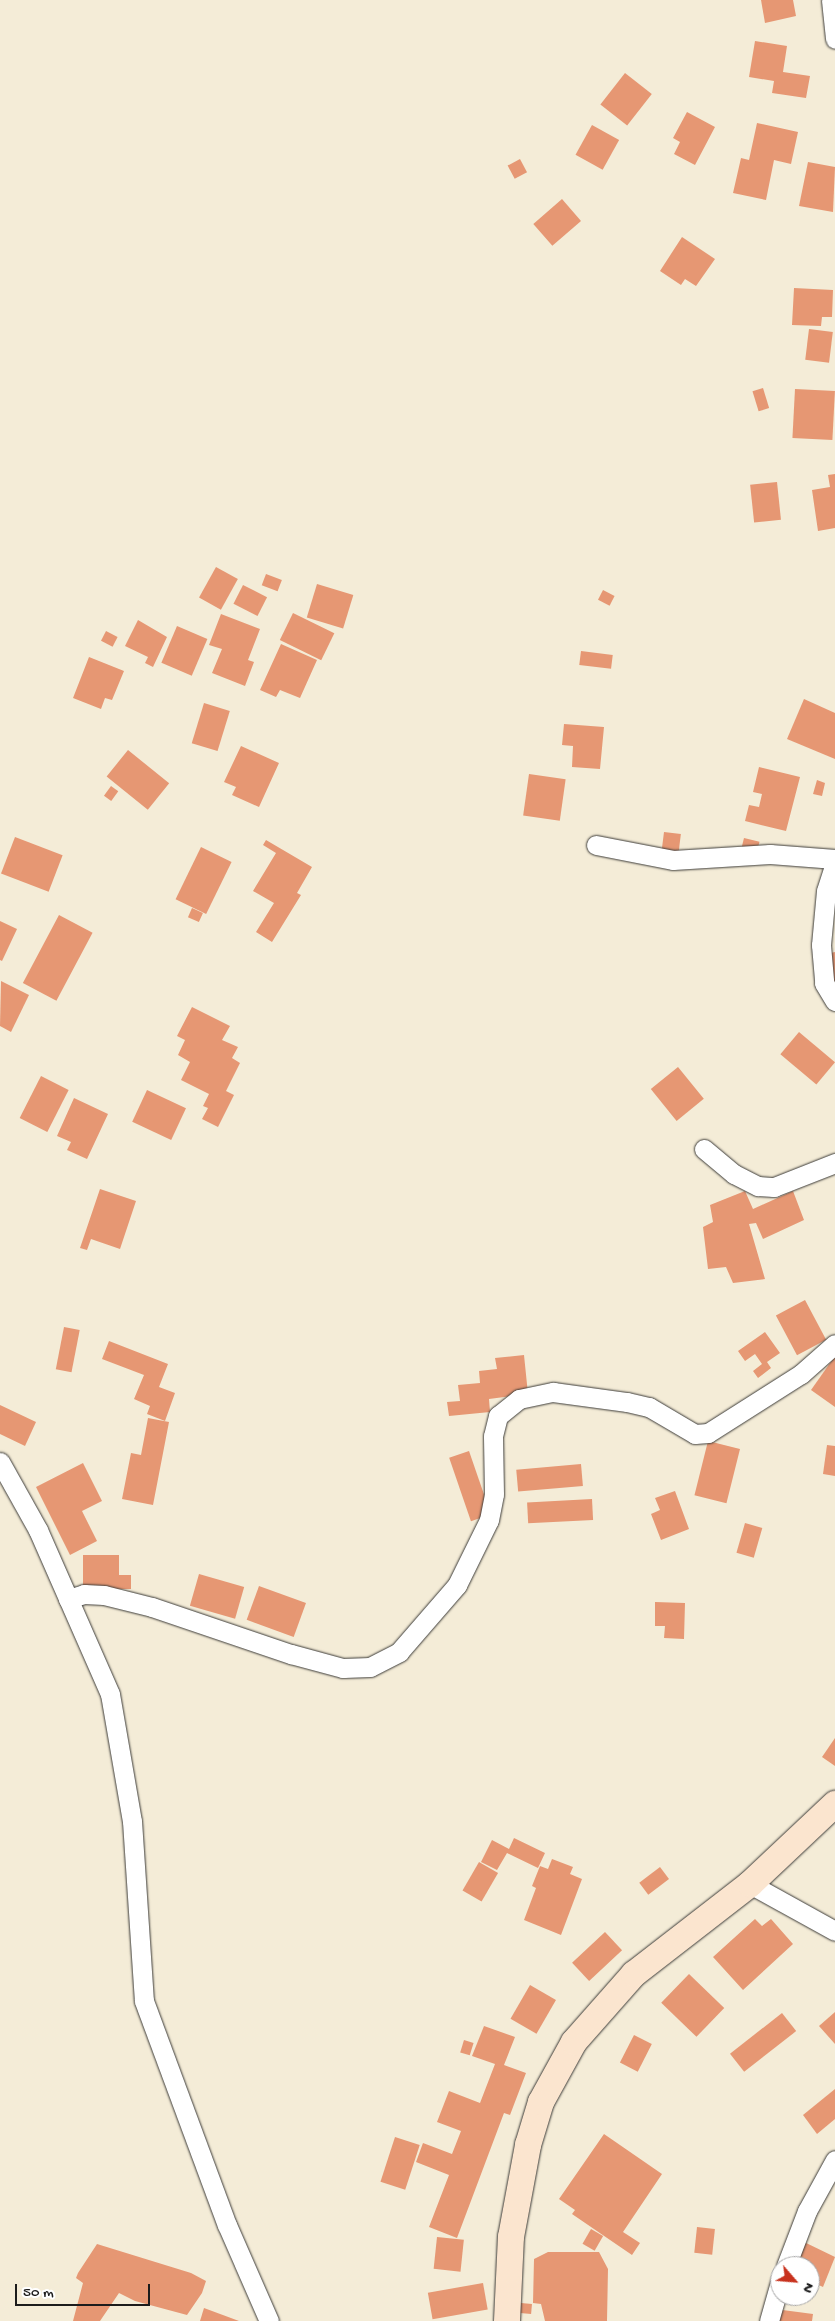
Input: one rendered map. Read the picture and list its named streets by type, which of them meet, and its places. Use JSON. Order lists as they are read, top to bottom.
{
  "scale_bar": "50 m",
  "north": "bottom right"
}
